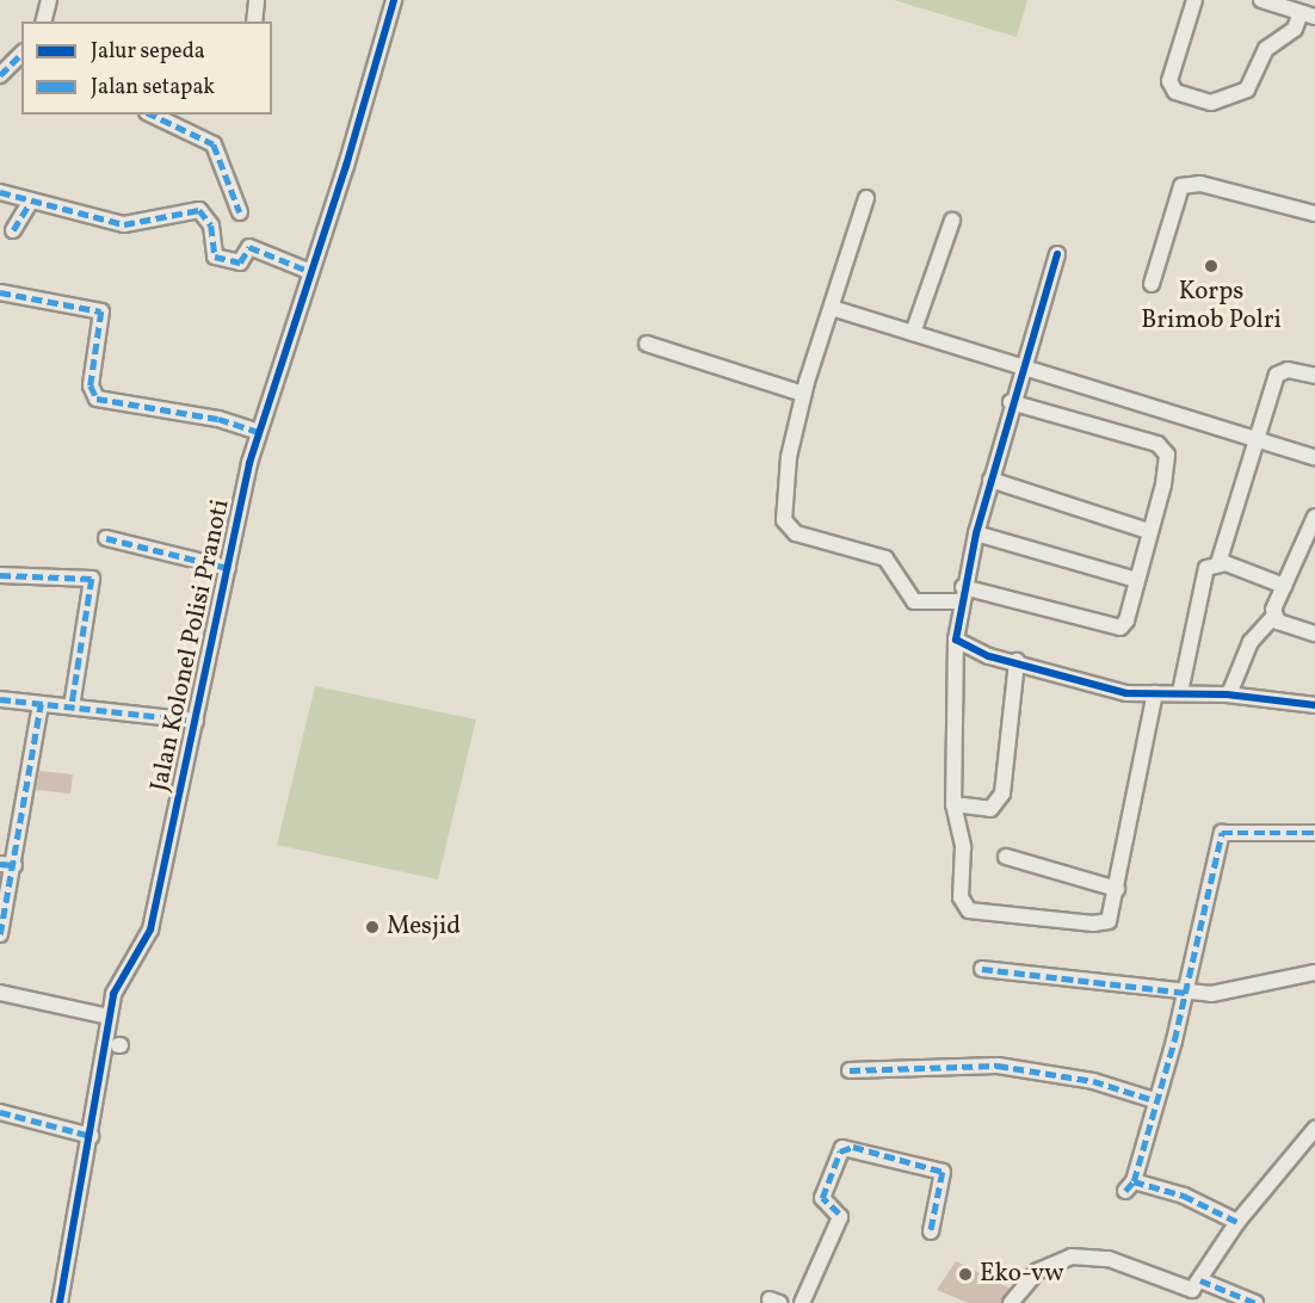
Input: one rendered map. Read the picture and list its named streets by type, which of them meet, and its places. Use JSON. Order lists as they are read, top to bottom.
{
  "streets": {
    "street": ["Jalan Kolonel Polisi Pranoti"]
  },
  "places": ["Korps Brimob Polri", "Mesjid", "Eko-vw"],
  "legend": ["Jalur sepeda", "Jalan setapak"]
}
